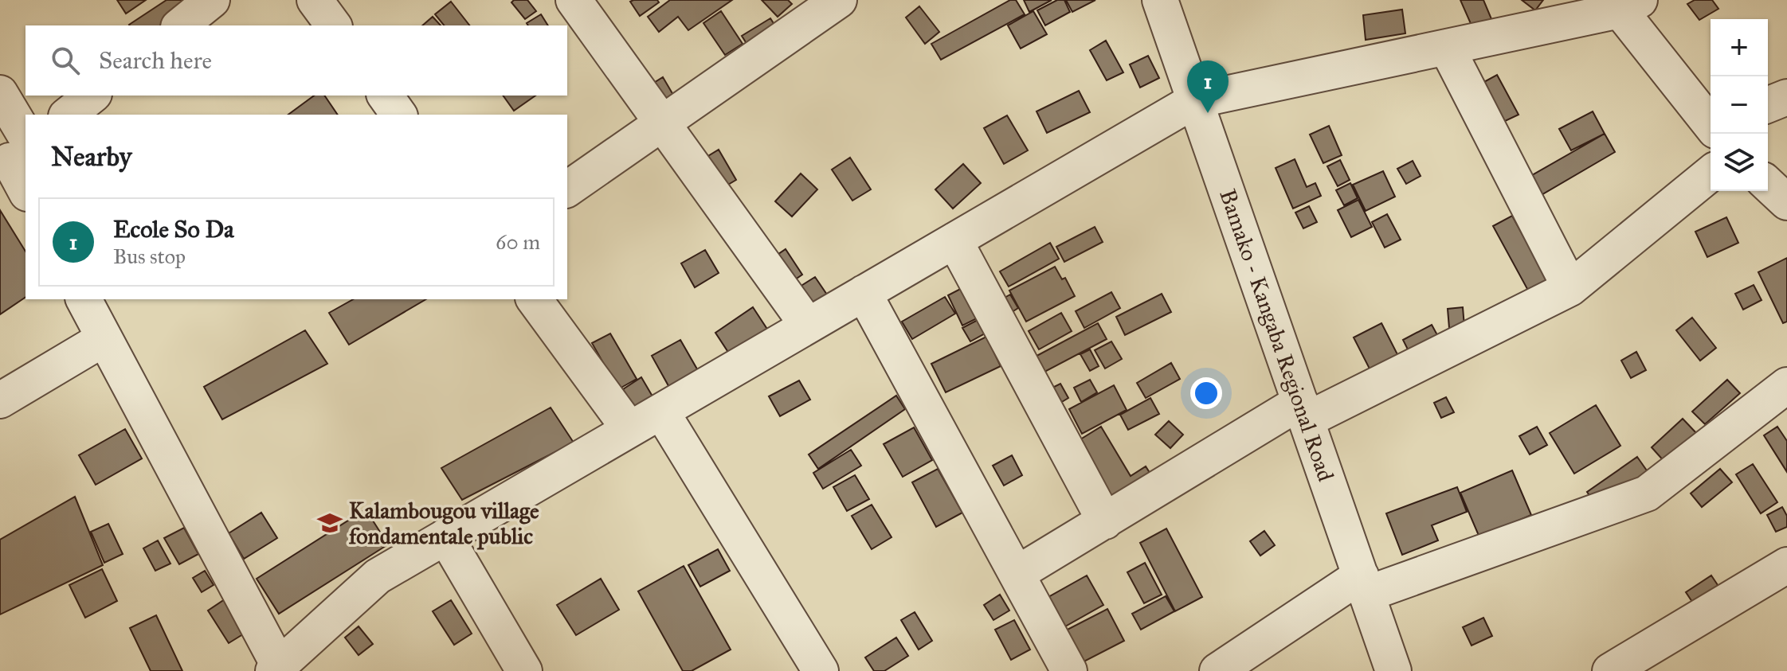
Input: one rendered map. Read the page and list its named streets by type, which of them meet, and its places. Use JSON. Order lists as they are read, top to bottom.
{
  "streets": {
    "street": ["Bamako - Kangaba Regional Road"]
  },
  "places": {
    "school or university": ["Kalambougou village fondamentale public"]
  },
  "page": {
    "map_buttons": ["+", "−"],
    "search": "Search here",
    "pins": "1",
    "heading": "Nearby",
    "list": [
      {
        "mark": "1",
        "name": "Ecole So Da",
        "note": "Bus stop",
        "value": "60 m"
      }
    ]
  }
}
